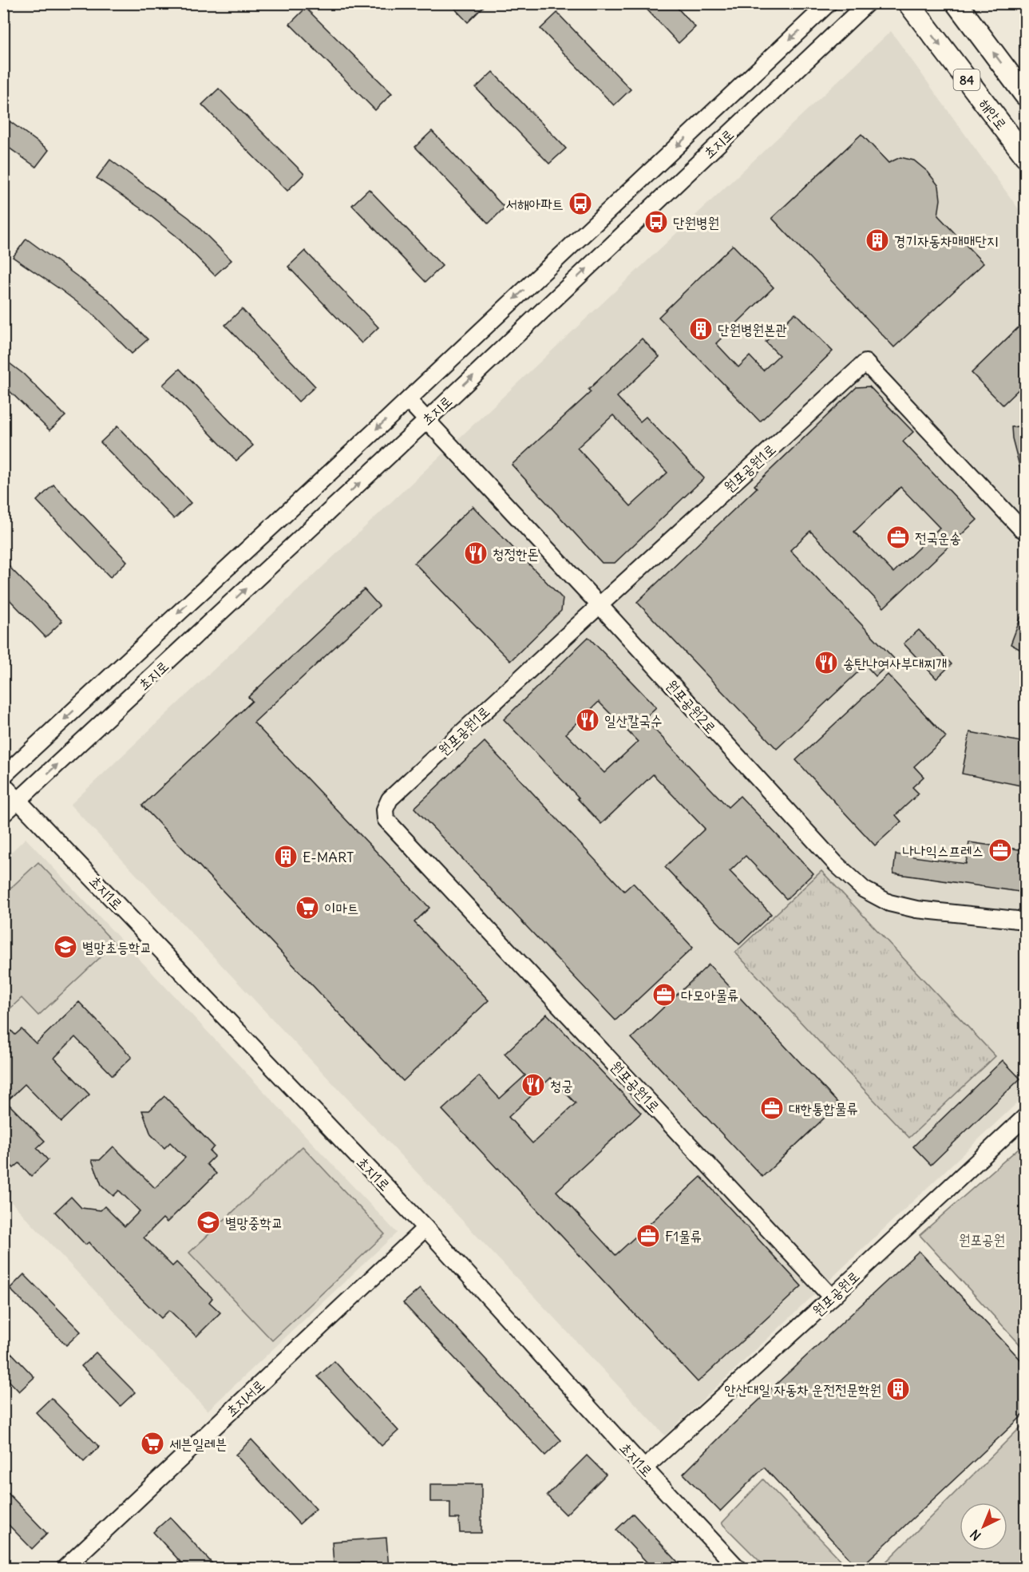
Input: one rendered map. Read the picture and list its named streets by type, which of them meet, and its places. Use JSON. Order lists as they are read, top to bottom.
{
  "streets": {
    "main road": ["84", "해안로"],
    "street": [
      "초지로",
      "원포공원1로",
      "원포공원2로",
      "초지1로",
      "원포공원로",
      "초지서로"
    ]
  },
  "crossings": [
    ["초지로", "원포공원2로"],
    ["초지로", "초지1로"],
    ["원포공원1로", "원포공원2로"],
    ["원포공원1로", "원포공원로"],
    ["초지1로", "원포공원로"],
    ["초지1로", "초지서로"]
  ],
  "parks": ["원포공원"],
  "places": {
    "bus stop": ["서해아파트", "단원병원"],
    "building": [
      "경기자동차매매단지",
      "단원병원본관",
      "E-MART",
      "안산대일 자동차 운전전문학원"
    ],
    "office": [
      "전국운송",
      "나나익스프레스",
      "다모아물류",
      "대한통합물류",
      "F1물류"
    ],
    "restaurant": [
      "청정한돈",
      "송탄나여사부대찌개",
      "일산칼국수",
      "청궁"
    ],
    "supermarket": ["이마트", "세븐일레븐"],
    "school or university": ["별망초등학교", "별망중학교"]
  },
  "north": "bottom left"
}
